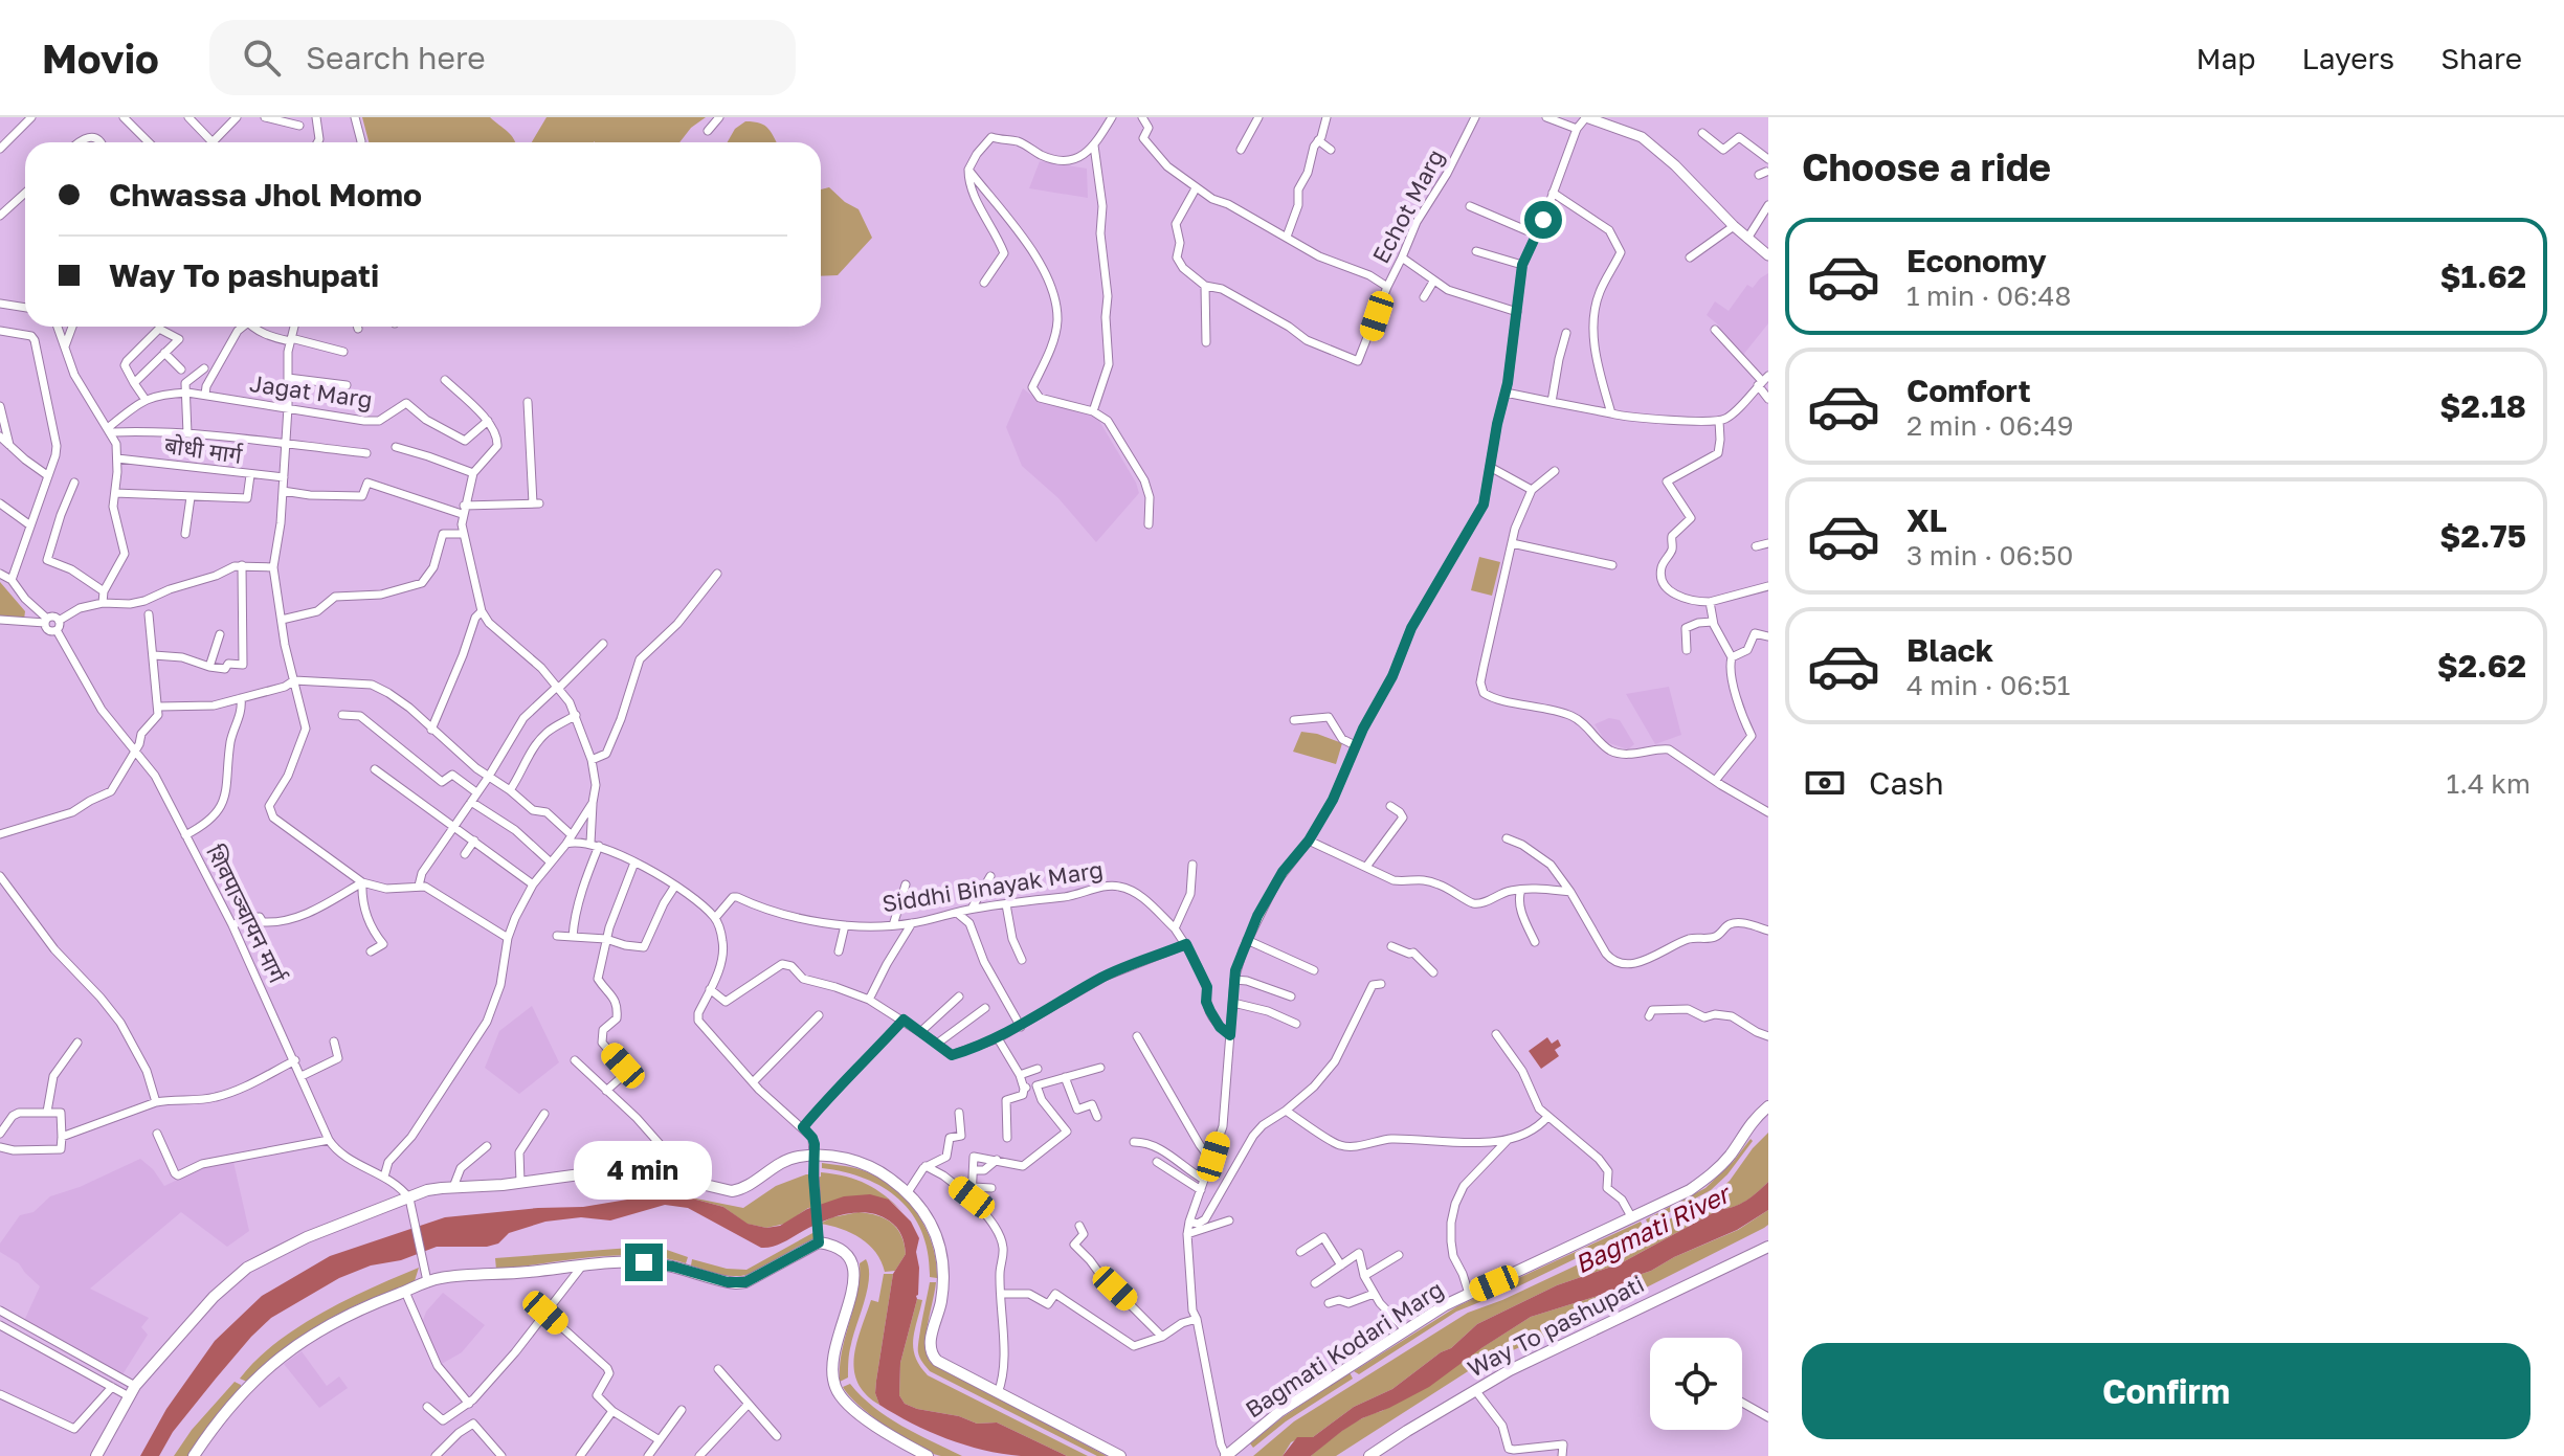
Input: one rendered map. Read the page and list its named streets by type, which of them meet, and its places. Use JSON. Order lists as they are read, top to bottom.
{
  "streets": {
    "main road": ["Way To pashupati", "Bagmati Kodari Marg"],
    "street": [
      "Echot Marg",
      "Jagat Marg",
      "बोधी मार्ग",
      "Siddhi Binayak Marg",
      "शिवपाञ्चायन मार्ग"
    ]
  },
  "water": ["Bagmati River"],
  "page": {
    "header": "Movio",
    "search": "Search here",
    "nav": ["Map", "Layers", "Share"],
    "heading": "Choose a ride",
    "banner": ["Chwassa Jhol Momo", "Way To pashupati"],
    "list": [
      {
        "name": "Economy",
        "note": "1 min · 06:48",
        "value": "$1.62"
      },
      {
        "name": "Comfort",
        "note": "2 min · 06:49",
        "value": "$2.18"
      },
      {
        "name": "XL",
        "note": "3 min · 06:50",
        "value": "$2.75"
      },
      {
        "name": "Black",
        "note": "4 min · 06:51",
        "value": "$2.62"
      }
    ],
    "pay": ["Cash", "1.4 km"],
    "bubble": "4 min",
    "buttons": "Confirm"
  }
}
